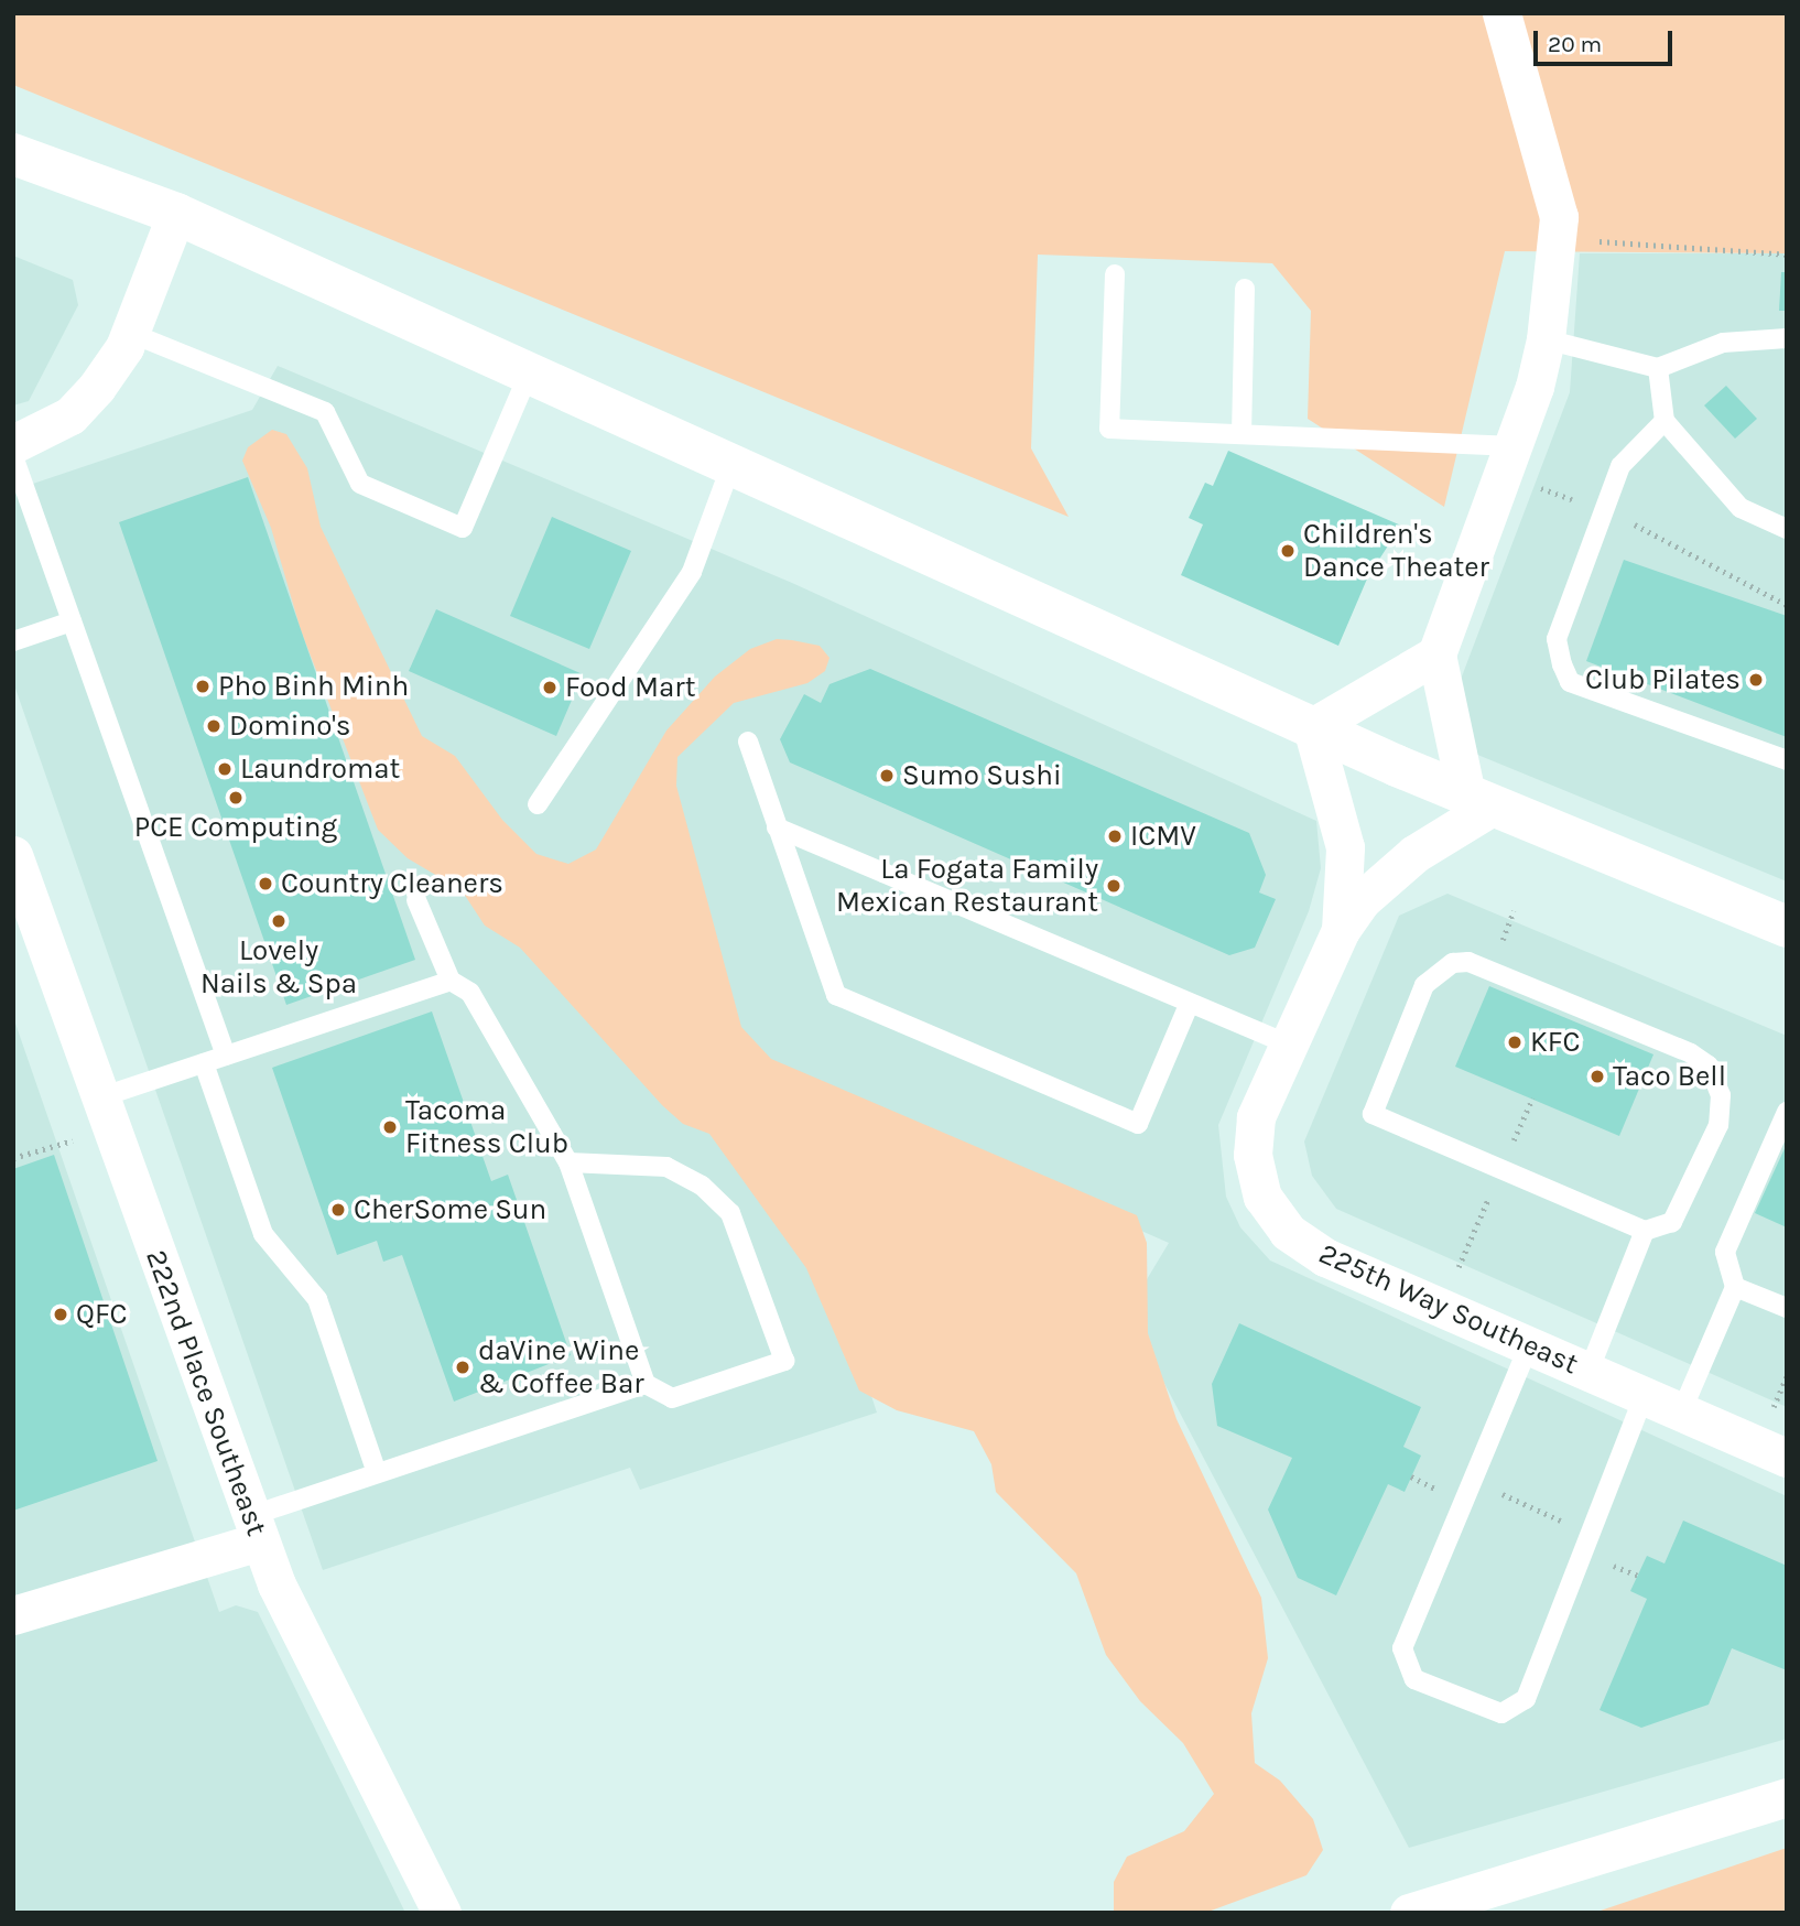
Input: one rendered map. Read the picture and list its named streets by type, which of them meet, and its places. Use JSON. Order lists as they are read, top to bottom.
{
  "streets": {
    "street": ["225th Way Southeast", "222nd Place Southeast"]
  },
  "places": [
    "Children's Dance Theater",
    "Club Pilates",
    "Pho Binh Minh",
    "Food Mart",
    "Domino's",
    "Laundromat",
    "Sumo Sushi",
    "PCE Computing",
    "ICMV",
    "Country Cleaners",
    "La Fogata Family Mexican Restaurant",
    "Lovely Nails & Spa",
    "KFC",
    "Taco Bell",
    "Tacoma Fitness Club",
    "CherSome Sun",
    "QFC",
    "daVine Wine & Coffee Bar"
  ],
  "scale_bar": "20 m"
}
